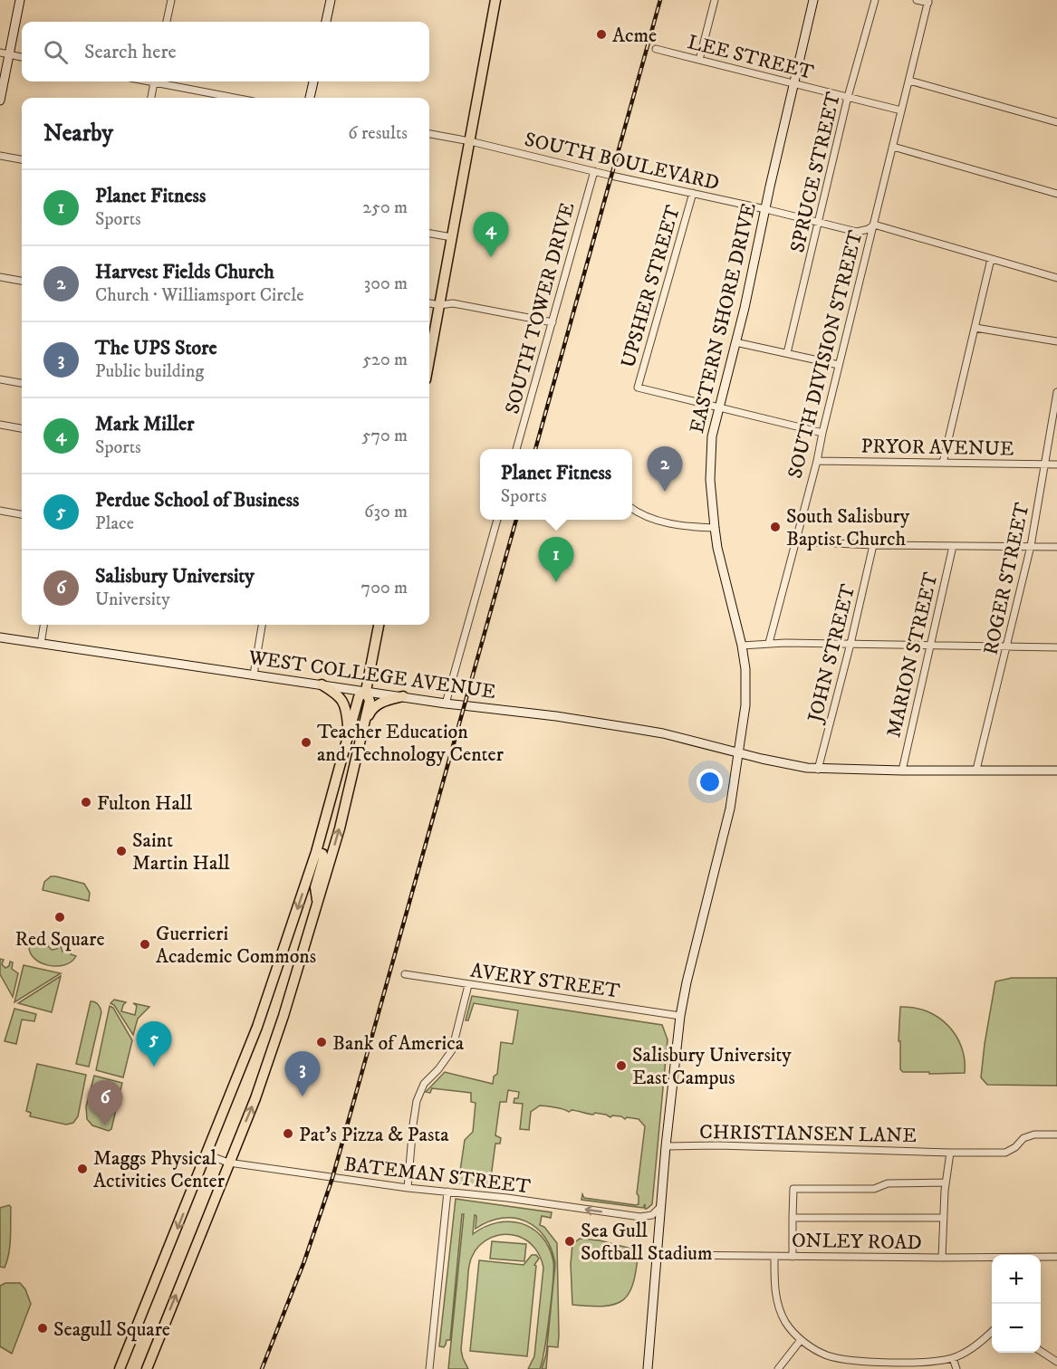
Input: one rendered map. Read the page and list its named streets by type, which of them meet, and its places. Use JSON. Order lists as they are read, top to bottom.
{
  "streets": {
    "street": [
      "LEE STREET",
      "SOUTH BOULEVARD",
      "SPRUCE STREET",
      "UPSHER STREET",
      "SOUTH TOWER DRIVE",
      "EASTERN SHORE DRIVE",
      "SOUTH DIVISION STREET",
      "PRYOR AVENUE",
      "ROGER STREET",
      "JOHN STREET",
      "MARION STREET",
      "WEST COLLEGE AVENUE",
      "AVERY STREET",
      "CHRISTIANSEN LANE",
      "BATEMAN STREET",
      "ONLEY ROAD"
    ]
  },
  "crossings": [
    ["LEE STREET", "SPRUCE STREET"],
    ["LEE STREET", "EASTERN SHORE DRIVE"],
    ["LEE STREET", "SOUTH DIVISION STREET"],
    ["SOUTH BOULEVARD", "SPRUCE STREET"],
    ["SOUTH BOULEVARD", "UPSHER STREET"],
    ["SOUTH BOULEVARD", "SOUTH TOWER DRIVE"],
    ["SOUTH BOULEVARD", "EASTERN SHORE DRIVE"],
    ["SOUTH BOULEVARD", "SOUTH DIVISION STREET"],
    ["UPSHER STREET", "EASTERN SHORE DRIVE"],
    ["SOUTH DIVISION STREET", "PRYOR AVENUE"],
    ["PRYOR AVENUE", "ROGER STREET"],
    ["ROGER STREET", "WEST COLLEGE AVENUE"],
    ["JOHN STREET", "WEST COLLEGE AVENUE"],
    ["MARION STREET", "WEST COLLEGE AVENUE"]
  ],
  "one_way": ["BATEMAN STREET"],
  "places": [
    "Acme",
    "South Salisbury Baptist Church",
    "Teacher Education and Technology Center",
    "Fulton Hall",
    "Saint Martin Hall",
    "Red Square",
    "Guerrieri Academic Commons",
    "Bank of America",
    "Salisbury University East Campus",
    "Pat's Pizza & Pasta",
    "Maggs Physical Activities Center",
    "Sea Gull Softball Stadium",
    "Seagull Square"
  ],
  "page": {
    "search": "Search here",
    "heading": ["Nearby", "6 results"],
    "list": [
      {
        "mark": "1",
        "name": "Planet Fitness",
        "note": "Sports",
        "value": "250 m"
      },
      {
        "mark": "2",
        "name": "Harvest Fields Church",
        "note": "Church · Williamsport Circle",
        "value": "300 m"
      },
      {
        "mark": "3",
        "name": "The UPS Store",
        "note": "Public building",
        "value": "520 m"
      },
      {
        "mark": "4",
        "name": "Mark Miller",
        "note": "Sports",
        "value": "570 m"
      },
      {
        "mark": "5",
        "name": "Perdue School of Business",
        "note": "Place",
        "value": "630 m"
      },
      {
        "mark": "6",
        "name": "Salisbury University",
        "note": "University",
        "value": "700 m"
      }
    ],
    "pins": [
      "4",
      "2",
      "1",
      "5",
      "3",
      "6"
    ],
    "popup": ["Planet Fitness", "Sports"],
    "map_buttons": ["+", "−"]
  }
}
